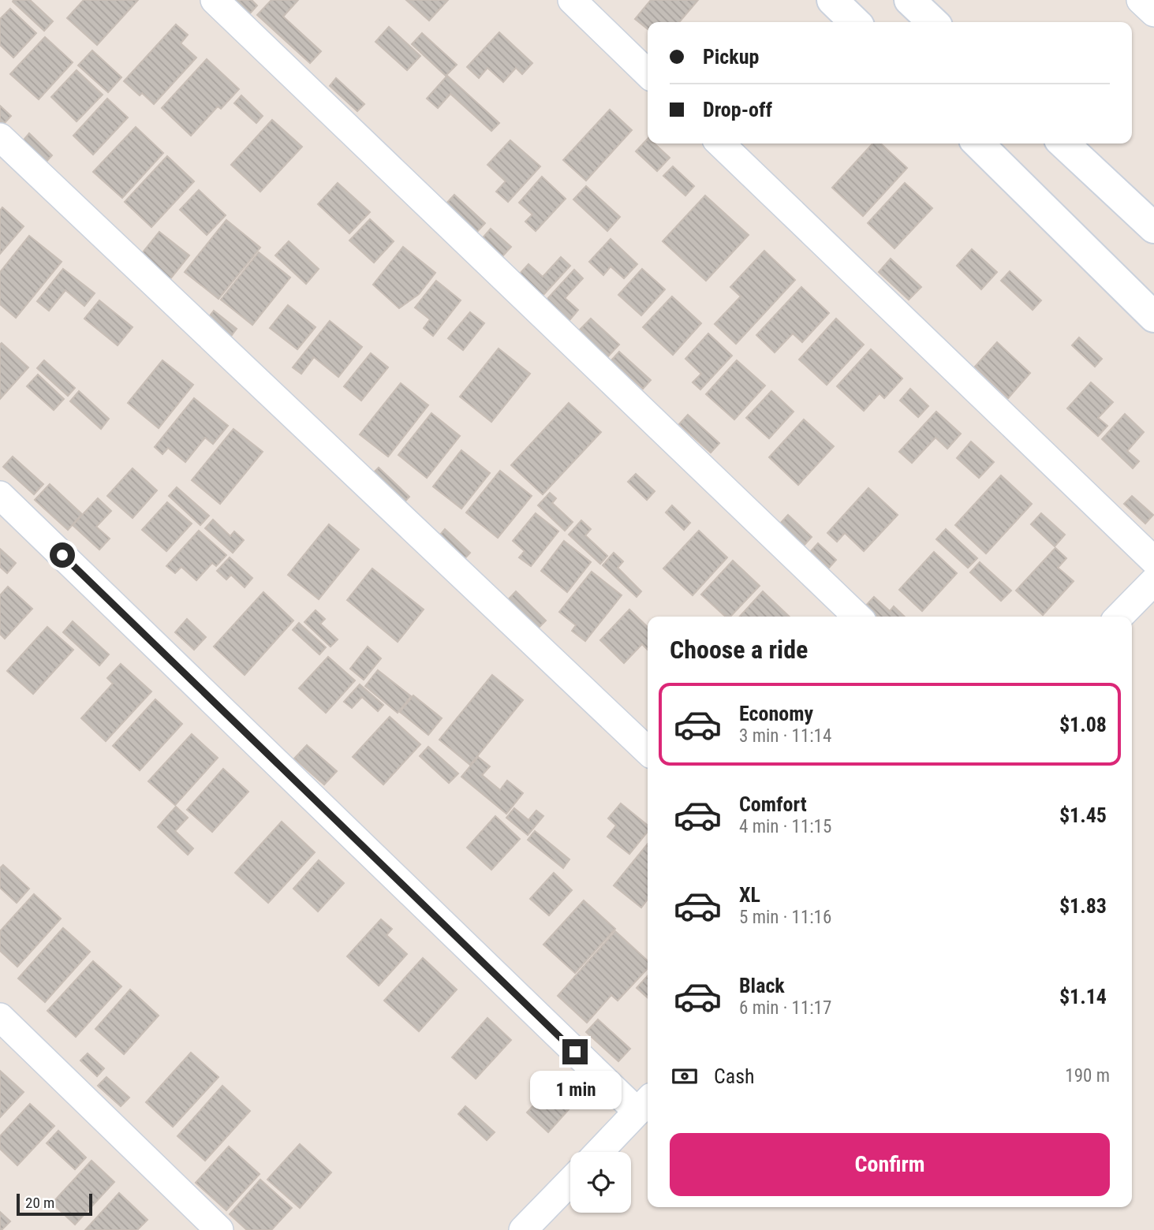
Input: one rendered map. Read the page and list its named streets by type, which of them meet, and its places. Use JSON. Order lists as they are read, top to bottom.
{
  "scale_bar": "20 m",
  "page": {
    "banner": ["Pickup", "Drop-off"],
    "heading": "Choose a ride",
    "list": [
      {
        "name": "Economy",
        "note": "3 min · 11:14",
        "value": "$1.08"
      },
      {
        "name": "Comfort",
        "note": "4 min · 11:15",
        "value": "$1.45"
      },
      {
        "name": "XL",
        "note": "5 min · 11:16",
        "value": "$1.83"
      },
      {
        "name": "Black",
        "note": "6 min · 11:17",
        "value": "$1.14"
      }
    ],
    "pay": ["Cash", "190 m"],
    "bubble": "1 min",
    "buttons": "Confirm",
    "scale": "20 m"
  }
}
